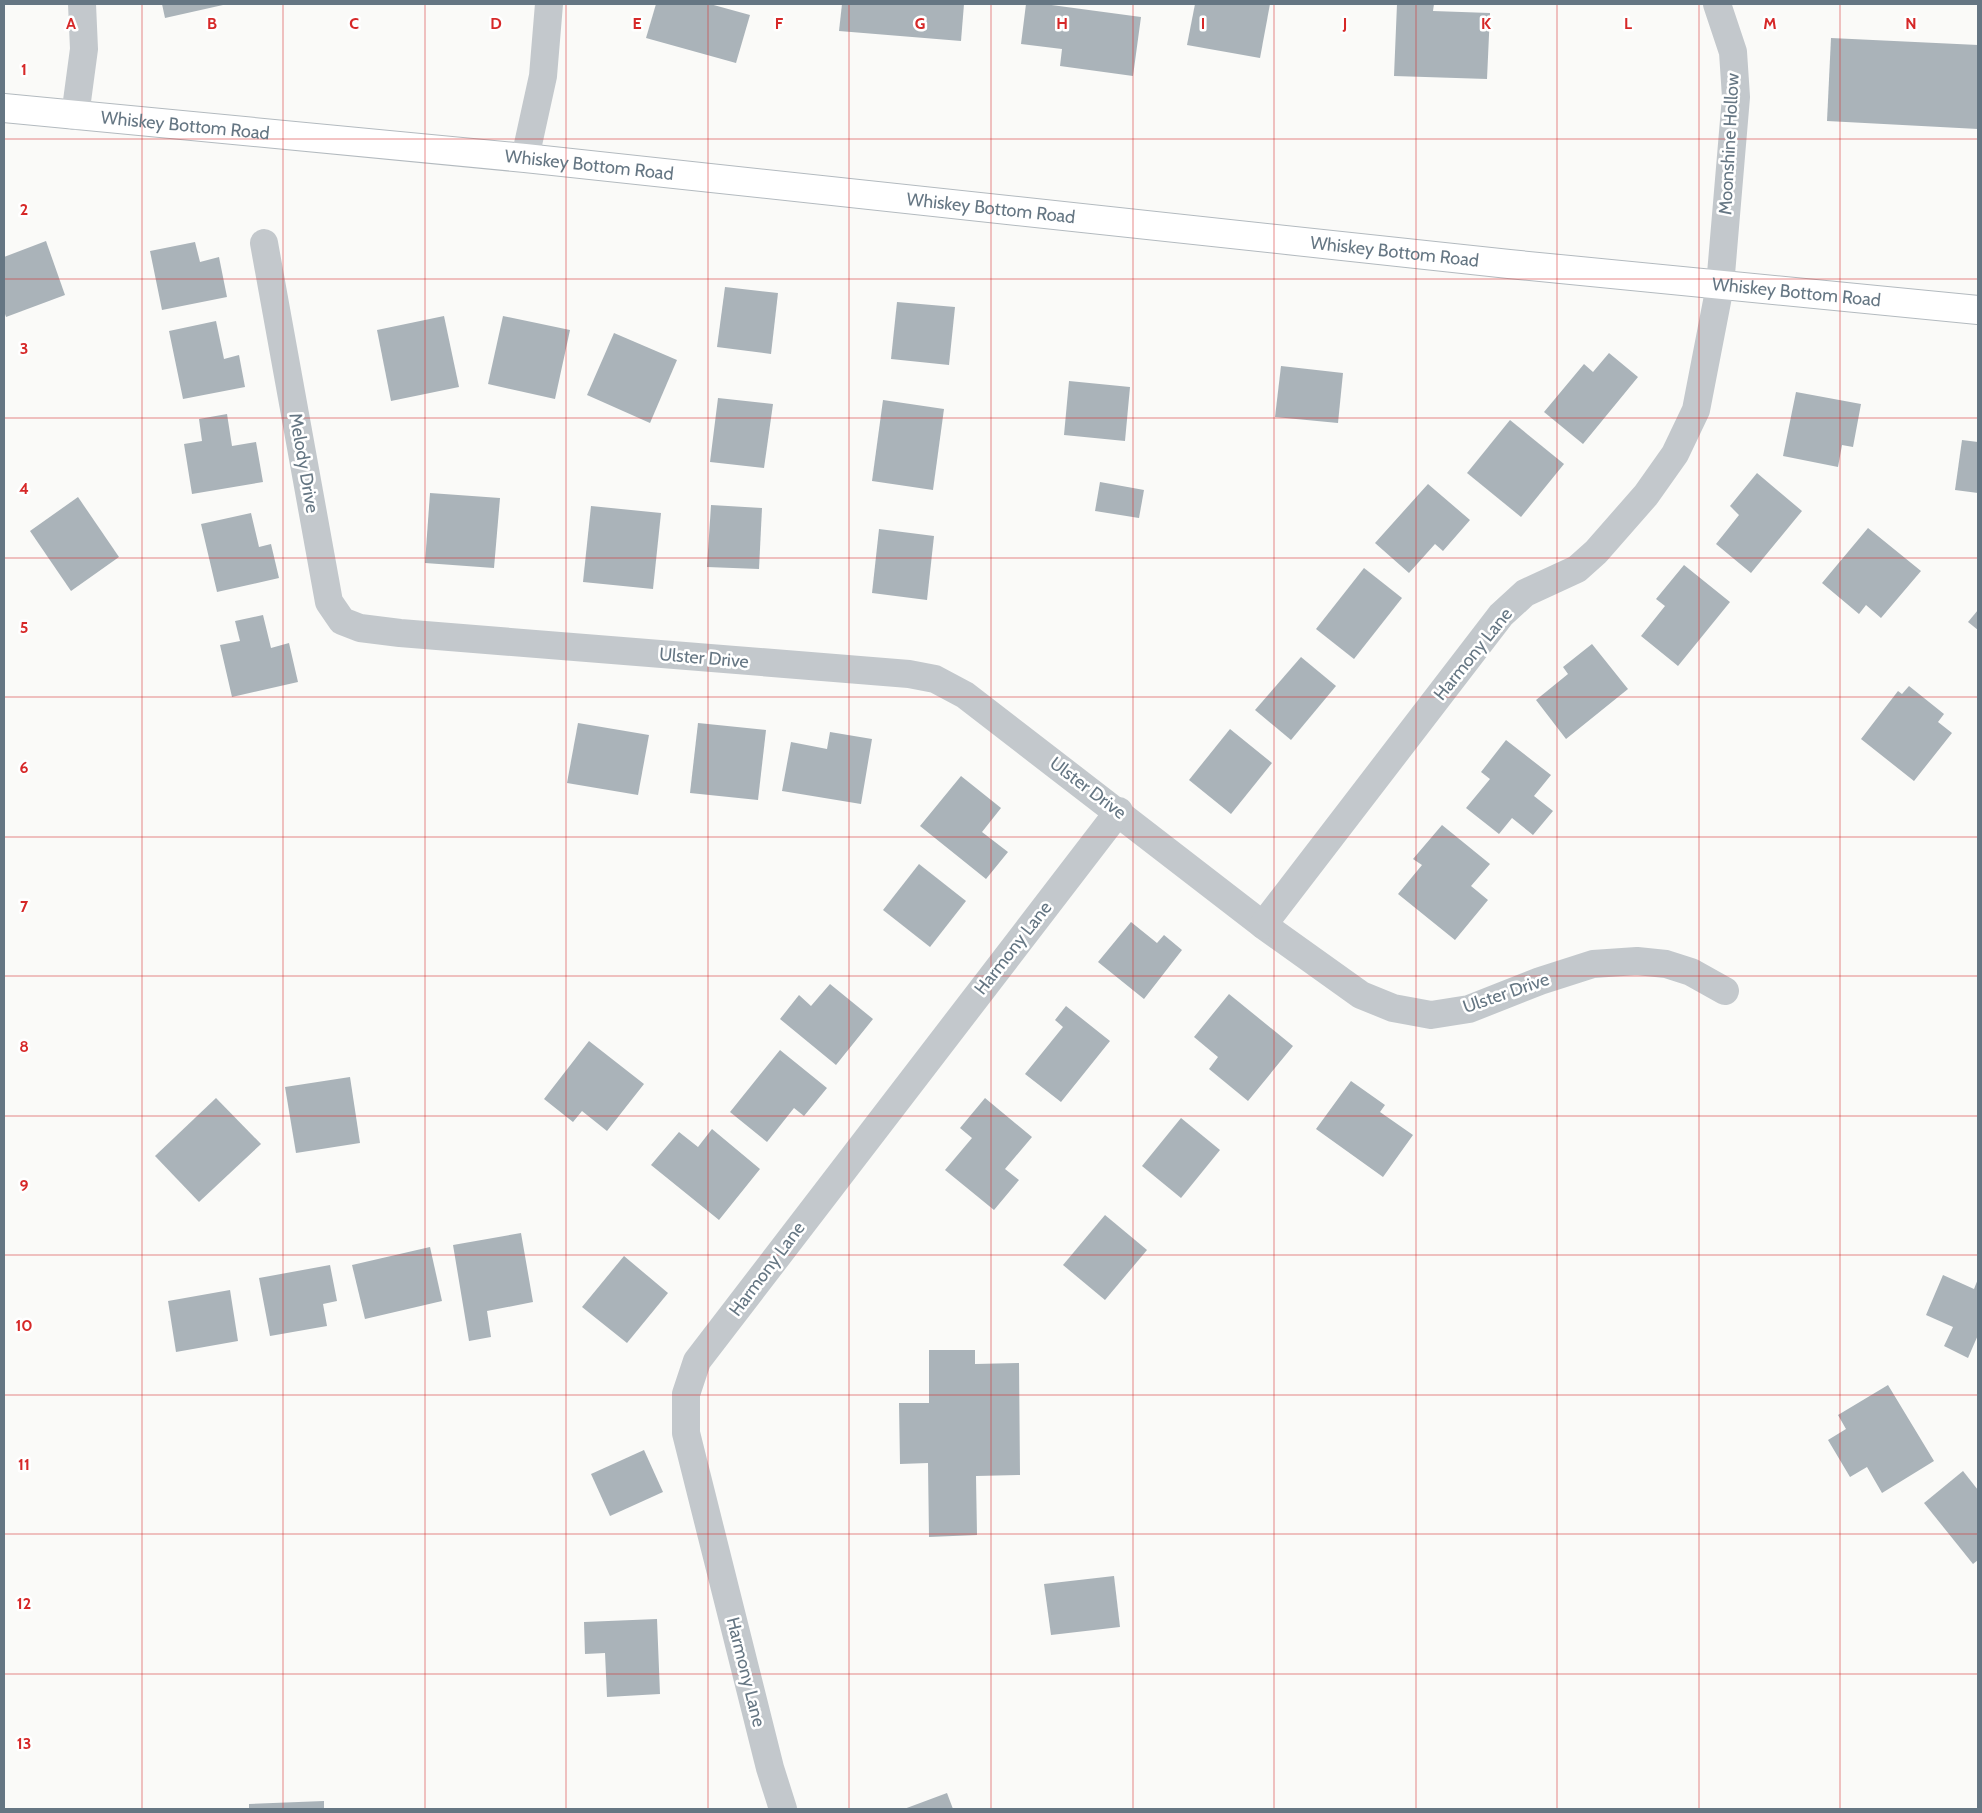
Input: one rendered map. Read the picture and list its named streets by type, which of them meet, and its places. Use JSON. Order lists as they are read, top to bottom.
{
  "streets": {
    "street": [
      "Whiskey Bottom Road",
      "Moonshine Hollow",
      "Melody Drive",
      "Harmony Lane",
      "Ulster Drive"
    ]
  },
  "crossings": [
    ["Whiskey Bottom Road", "Moonshine Hollow"],
    ["Whiskey Bottom Road", "Harmony Lane"],
    ["Moonshine Hollow", "Harmony Lane"],
    ["Melody Drive", "Ulster Drive"],
    ["Harmony Lane", "Ulster Drive"]
  ],
  "grid": {
    "columns": [
      "A",
      "B",
      "C",
      "D",
      "E",
      "F",
      "G",
      "H",
      "I",
      "J",
      "K",
      "L",
      "M",
      "N"
    ],
    "rows": [
      "1",
      "2",
      "3",
      "4",
      "5",
      "6",
      "7",
      "8",
      "9",
      "10",
      "11",
      "12",
      "13"
    ]
  }
}
